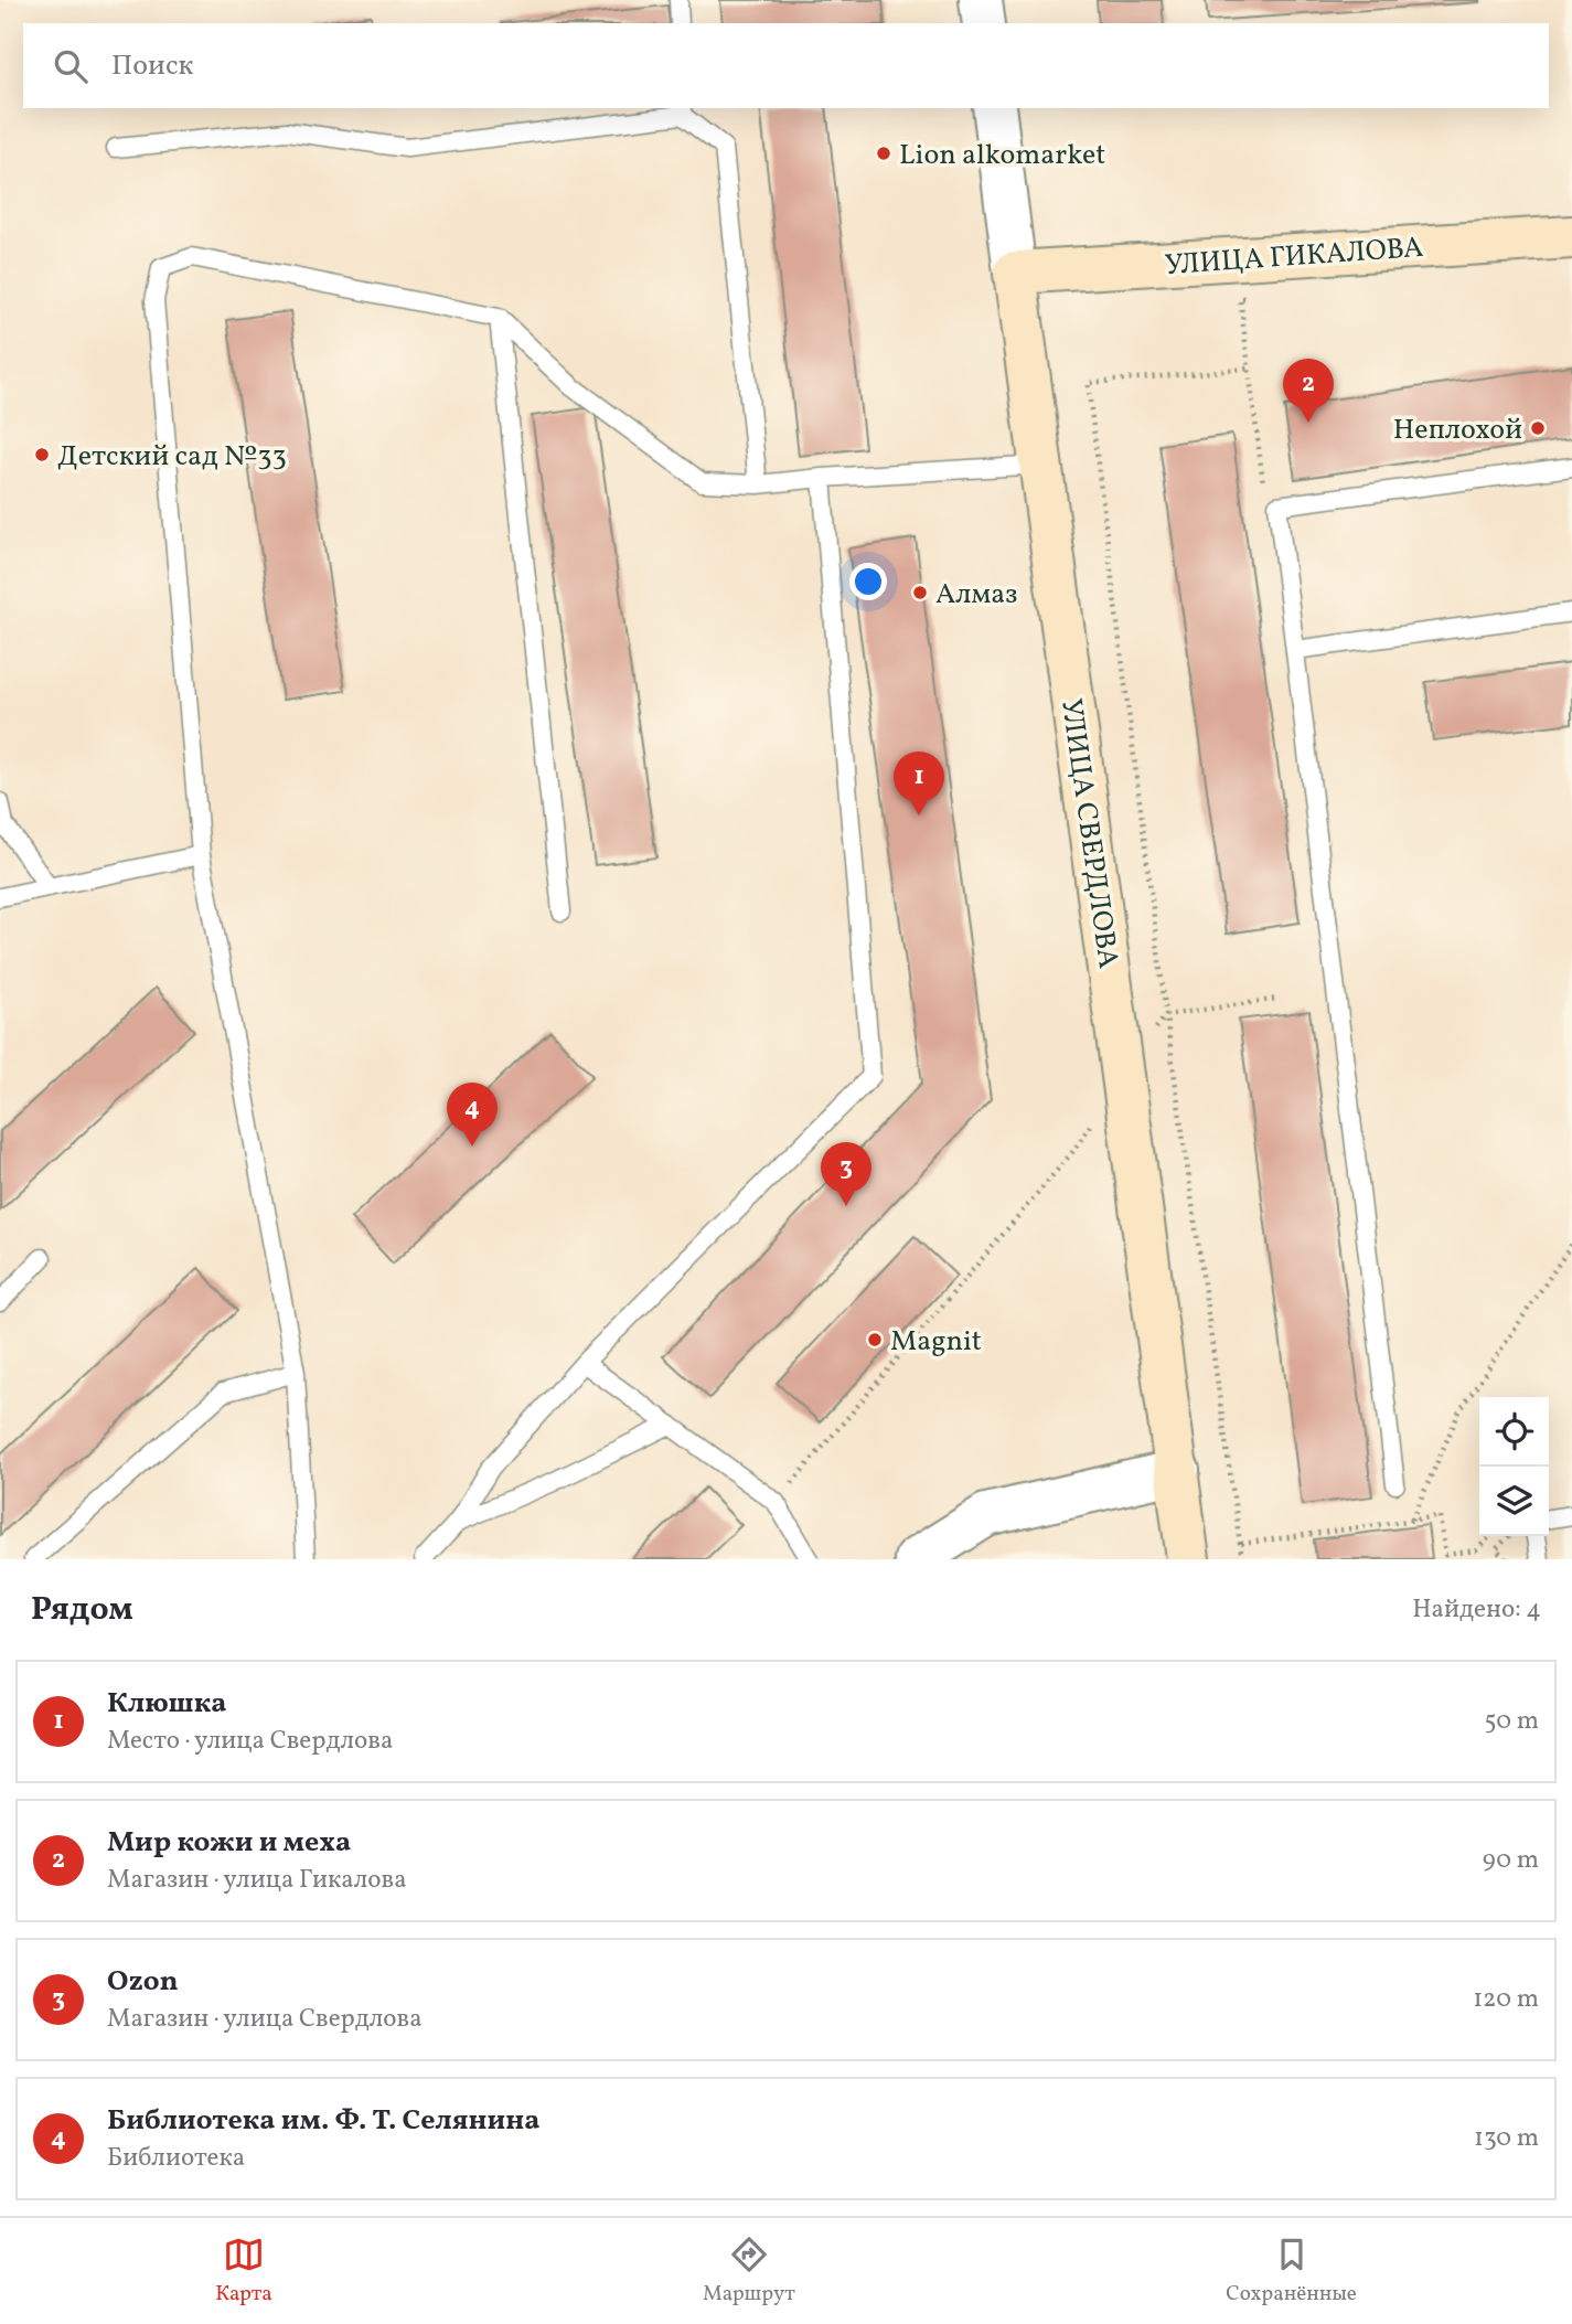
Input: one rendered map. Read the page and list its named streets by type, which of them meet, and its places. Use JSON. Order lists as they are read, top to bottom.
{
  "streets": {
    "main road": ["УЛИЦА ГИКАЛОВА", "УЛИЦА СВЕРДЛОВА"]
  },
  "crossings": [
    ["УЛИЦА ГИКАЛОВА", "УЛИЦА СВЕРДЛОВА"]
  ],
  "places": [
    "Lion alkomarket",
    "Неплохой",
    "Детский сад №33",
    "Алмаз",
    "Magnit"
  ],
  "page": {
    "search": "Поиск",
    "pins": [
      "2",
      "1",
      "4",
      "3"
    ],
    "heading": ["Рядом", "Найдено: 4"],
    "list": [
      {
        "mark": "1",
        "name": "Клюшка",
        "note": "Место · улица Свердлова",
        "value": "50 m"
      },
      {
        "mark": "2",
        "name": "Мир кожи и меха",
        "note": "Магазин · улица Гикалова",
        "value": "90 m"
      },
      {
        "mark": "3",
        "name": "Ozon",
        "note": "Магазин · улица Свердлова",
        "value": "120 m"
      },
      {
        "mark": "4",
        "name": "Библиотека им. Ф. Т. Селянина",
        "note": "Библиотека",
        "value": "130 m"
      }
    ],
    "nav": ["Карта", "Маршрут", "Сохранённые"]
  }
}
